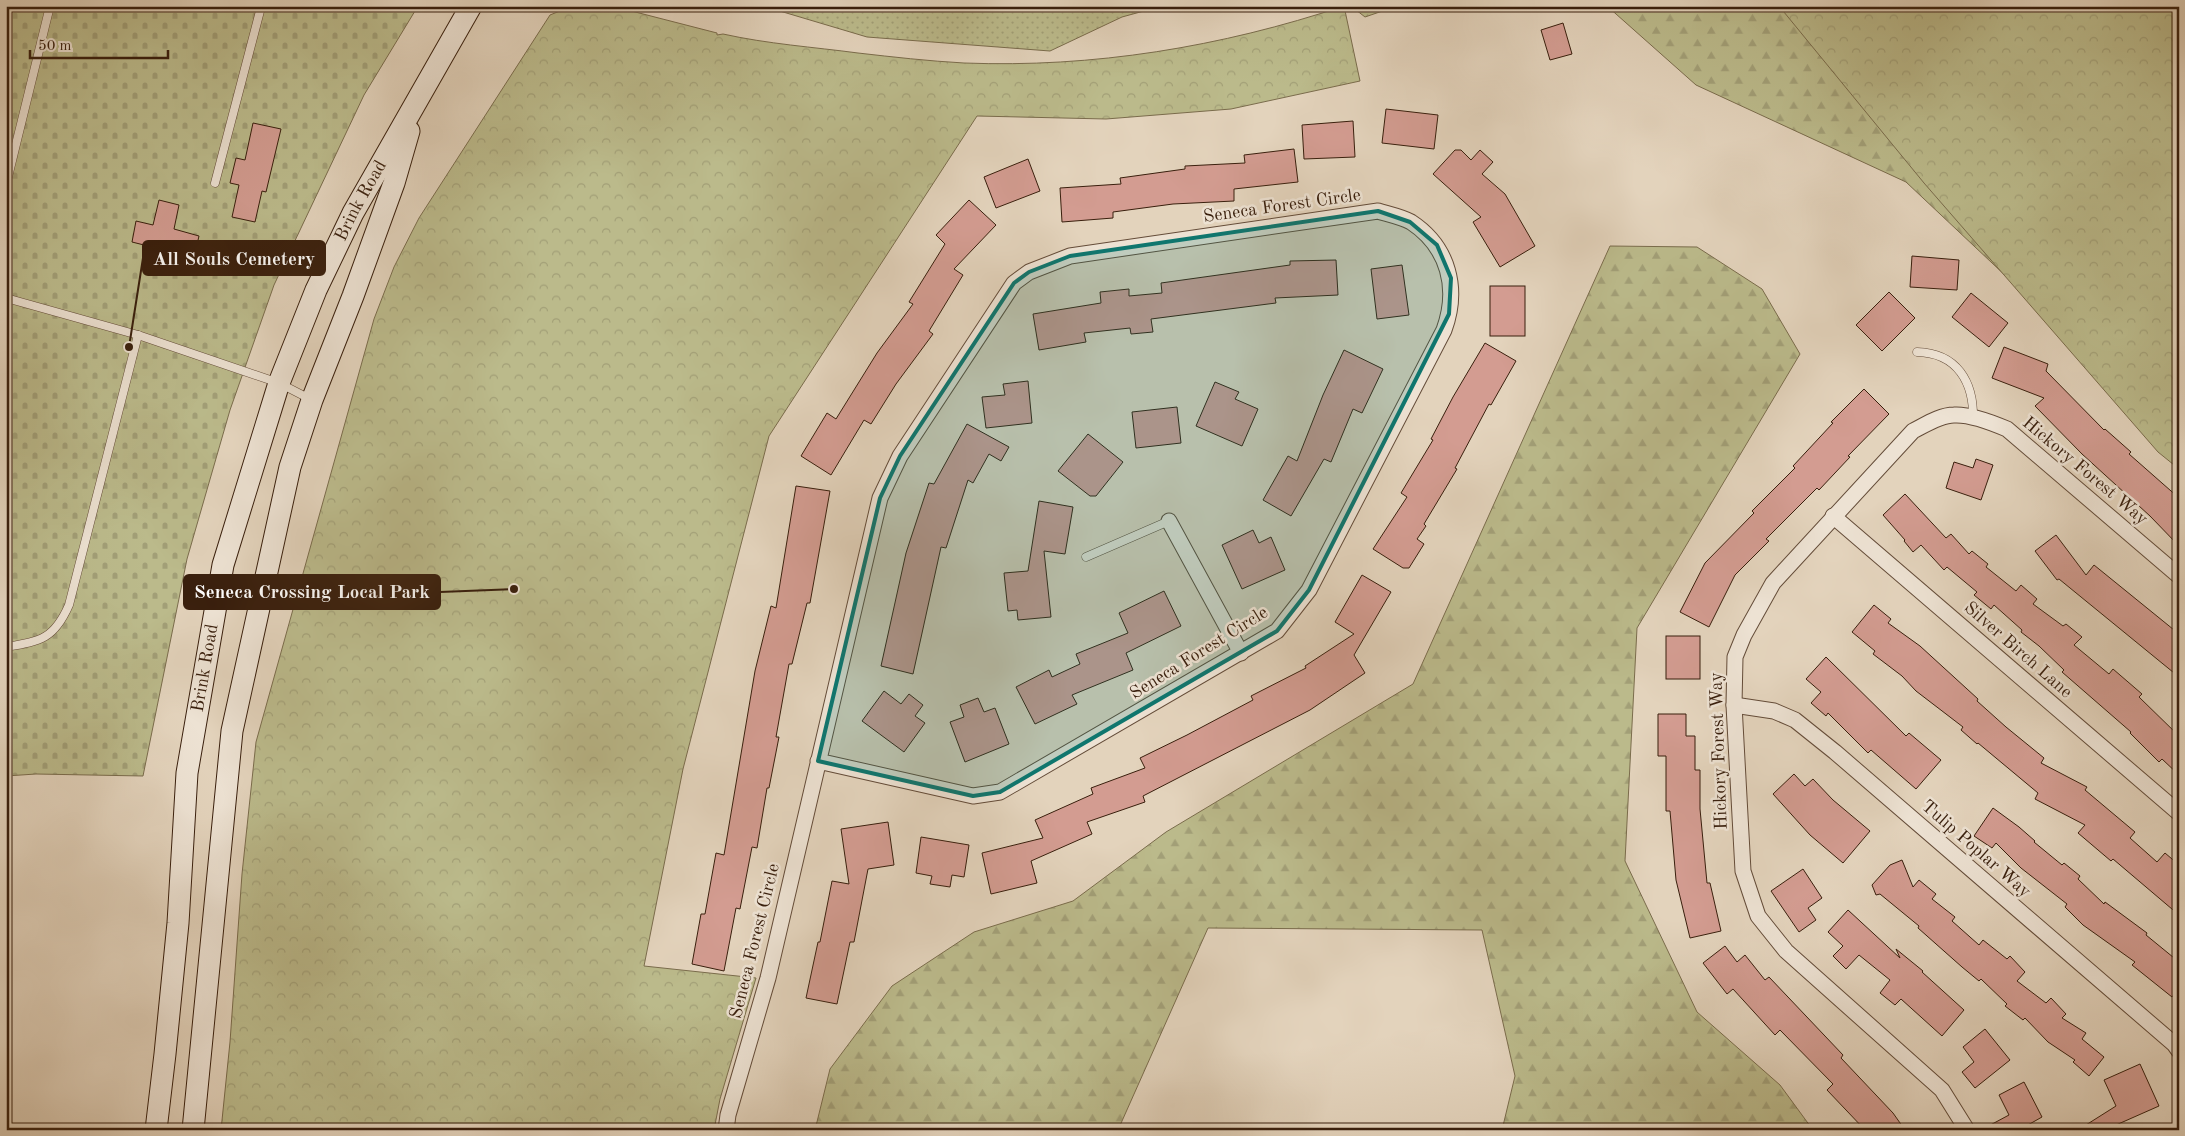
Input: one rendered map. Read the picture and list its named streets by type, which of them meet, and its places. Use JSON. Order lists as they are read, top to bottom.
{
  "streets": {
    "main road": ["Brink Road"],
    "street": [
      "Seneca Forest Circle",
      "Hickory Forest Way",
      "Silver Birch Lane",
      "Tulip Poplar Way"
    ]
  },
  "crossings": [
    ["Hickory Forest Way", "Silver Birch Lane"],
    ["Hickory Forest Way", "Tulip Poplar Way"]
  ],
  "places": ["All Souls Cemetery", "Seneca Crossing Local Park"],
  "scale_bar": "50 m"
}
